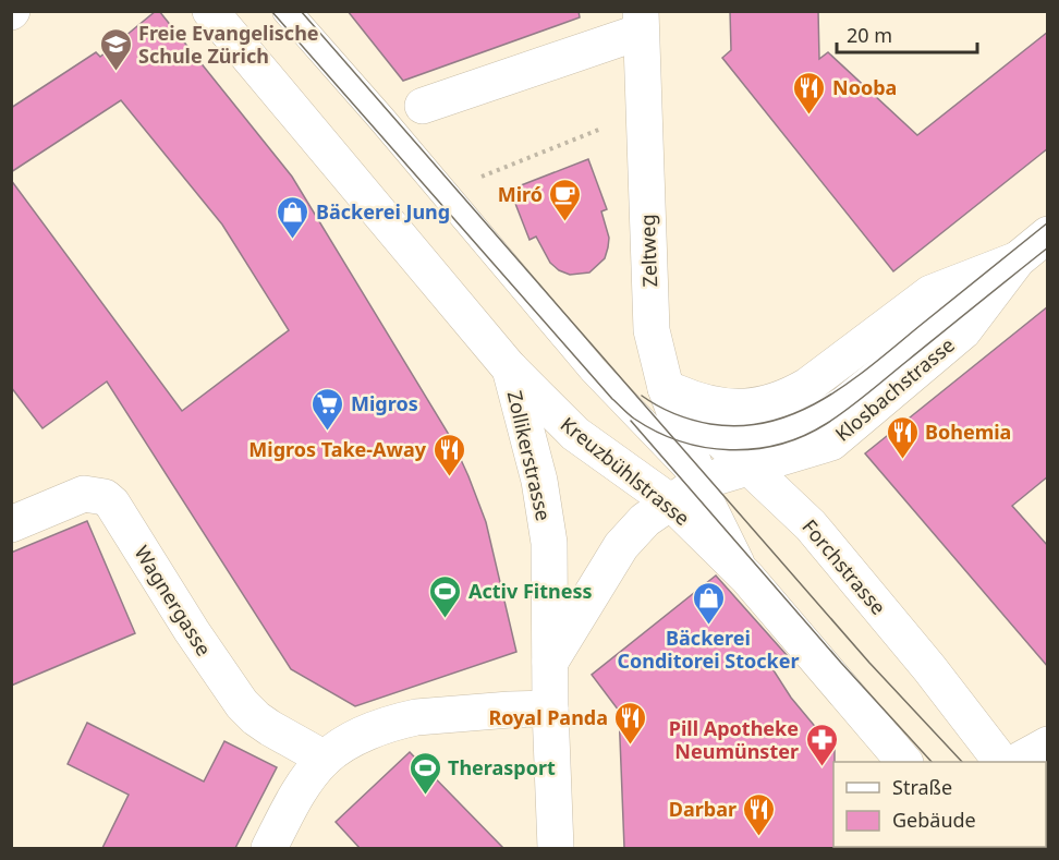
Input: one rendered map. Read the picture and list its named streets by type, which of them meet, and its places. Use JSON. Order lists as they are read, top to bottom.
{
  "streets": {
    "street": [
      "Zeltweg",
      "Klosbachstrasse",
      "Zollikerstrasse",
      "Kreuzbühlstrasse",
      "Forchstrasse",
      "Wagnergasse"
    ]
  },
  "crossings": [
    ["Zeltweg", "Klosbachstrasse"],
    ["Zeltweg", "Zollikerstrasse"],
    ["Zeltweg", "Kreuzbühlstrasse"],
    ["Zeltweg", "Forchstrasse"],
    ["Klosbachstrasse", "Zollikerstrasse"],
    ["Klosbachstrasse", "Kreuzbühlstrasse"],
    ["Klosbachstrasse", "Forchstrasse"],
    ["Zollikerstrasse", "Kreuzbühlstrasse"]
  ],
  "places": {
    "school or university": ["Freie Evangelische Schule Zürich"],
    "restaurant": [
      "Nooba",
      "Bohemia",
      "Migros Take-Away",
      "Royal Panda",
      "Darbar"
    ],
    "cafe": ["Miró"],
    "shop": ["Bäckerei Jung", "Bäckerei Conditorei Stocker"],
    "supermarket": ["Migros"],
    "sports": ["Activ Fitness", "Therasport"],
    "pharmacy": ["Pill Apotheke Neumünster"]
  },
  "legend": ["Straße", "Gebäude"],
  "scale_bar": "20 m"
}
